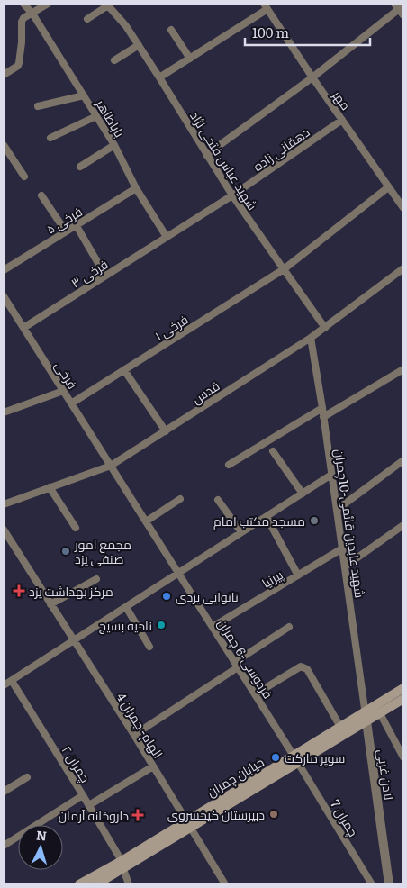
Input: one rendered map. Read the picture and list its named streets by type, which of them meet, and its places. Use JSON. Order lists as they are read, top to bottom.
{
  "streets": {
    "main road": ["خیابان چمران"],
    "street": [
      "مهر",
      "باباطاهر",
      "دهقانی زاده",
      "شهید عباس فتحی نژاد",
      "فرخی ۵",
      "فرخی ۳",
      "فرخی ۱",
      "فرخی",
      "قدس",
      "شهید عابدین قائمی-10چمران",
      "پیرنیا",
      "فردوسی-6 چمران",
      "الهام- چمران 4",
      "چمران ۲",
      "لادن غربی",
      "چمران 7"
    ]
  },
  "crossings": [
    ["مهر", "دهقانی زاده"],
    ["مهر", "فرخی ۱"],
    ["باباطاهر", "دهقانی زاده"],
    ["باباطاهر", "فرخی ۵"],
    ["باباطاهر", "فرخی ۳"],
    ["دهقانی زاده", "شهید عباس فتحی نژاد"],
    ["دهقانی زاده", "فرخی ۳"],
    ["شهید عباس فتحی نژاد", "فرخی ۱"],
    ["شهید عباس فتحی نژاد", "قدس"],
    ["فرخی ۳", "فرخی"],
    ["فرخی ۱", "فرخی"],
    ["فرخی", "قدس"],
    ["فرخی", "فردوسی-6 چمران"],
    ["قدس", "شهید عابدین قائمی-10چمران"],
    ["شهید عابدین قائمی-10چمران", "پیرنیا"],
    ["شهید عابدین قائمی-10چمران", "لادن غربی"],
    ["شهید عابدین قائمی-10چمران", "خیابان چمران"],
    ["پیرنیا", "فردوسی-6 چمران"],
    ["فردوسی-6 چمران", "خیابان چمران"],
    ["فردوسی-6 چمران", "چمران 7"],
    ["الهام- چمران 4", "خیابان چمران"],
    ["چمران ۲", "خیابان چمران"],
    ["لادن غربی", "خیابان چمران"],
    ["خیابان چمران", "چمران 7"]
  ],
  "places": {
    "other": [
      "مسجد مکتب امام",
      "مجمع امور صنفی یزد",
      "نانوایی یزدی",
      "ناحیه بسیج",
      "سوپر مارکت",
      "دبیرستان کیخسروی"
    ],
    "health": ["مرکز بهداشت یزد", "داروخانه آرمان"]
  },
  "scale_bar": "100 m",
  "north": "top"
}
